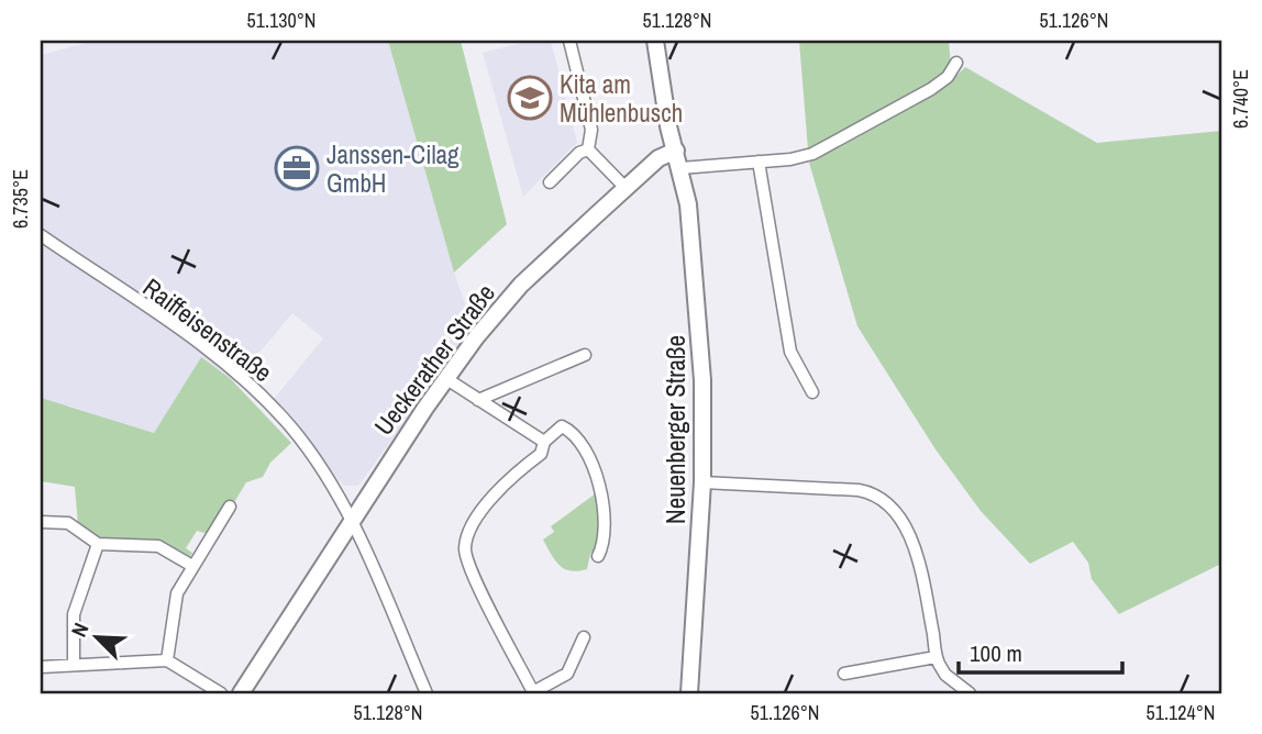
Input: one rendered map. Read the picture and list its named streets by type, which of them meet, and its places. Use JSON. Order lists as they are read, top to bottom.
{
  "streets": {
    "street": ["Raiffeisenstraße", "Ueckerather Straße", "Neuenberger Straße"]
  },
  "crossings": [
    ["Raiffeisenstraße", "Ueckerather Straße"],
    ["Ueckerather Straße", "Neuenberger Straße"]
  ],
  "places": {
    "school or university": ["Kita am Mühlenbusch"],
    "office": ["Janssen-Cilag GmbH"]
  },
  "scale_bar": "100 m",
  "north": "top left",
  "coordinates": [
    "51.130°N",
    "51.128°N",
    "51.126°N",
    "6.740°E",
    "6.735°E",
    "51.124°N"
  ]
}
